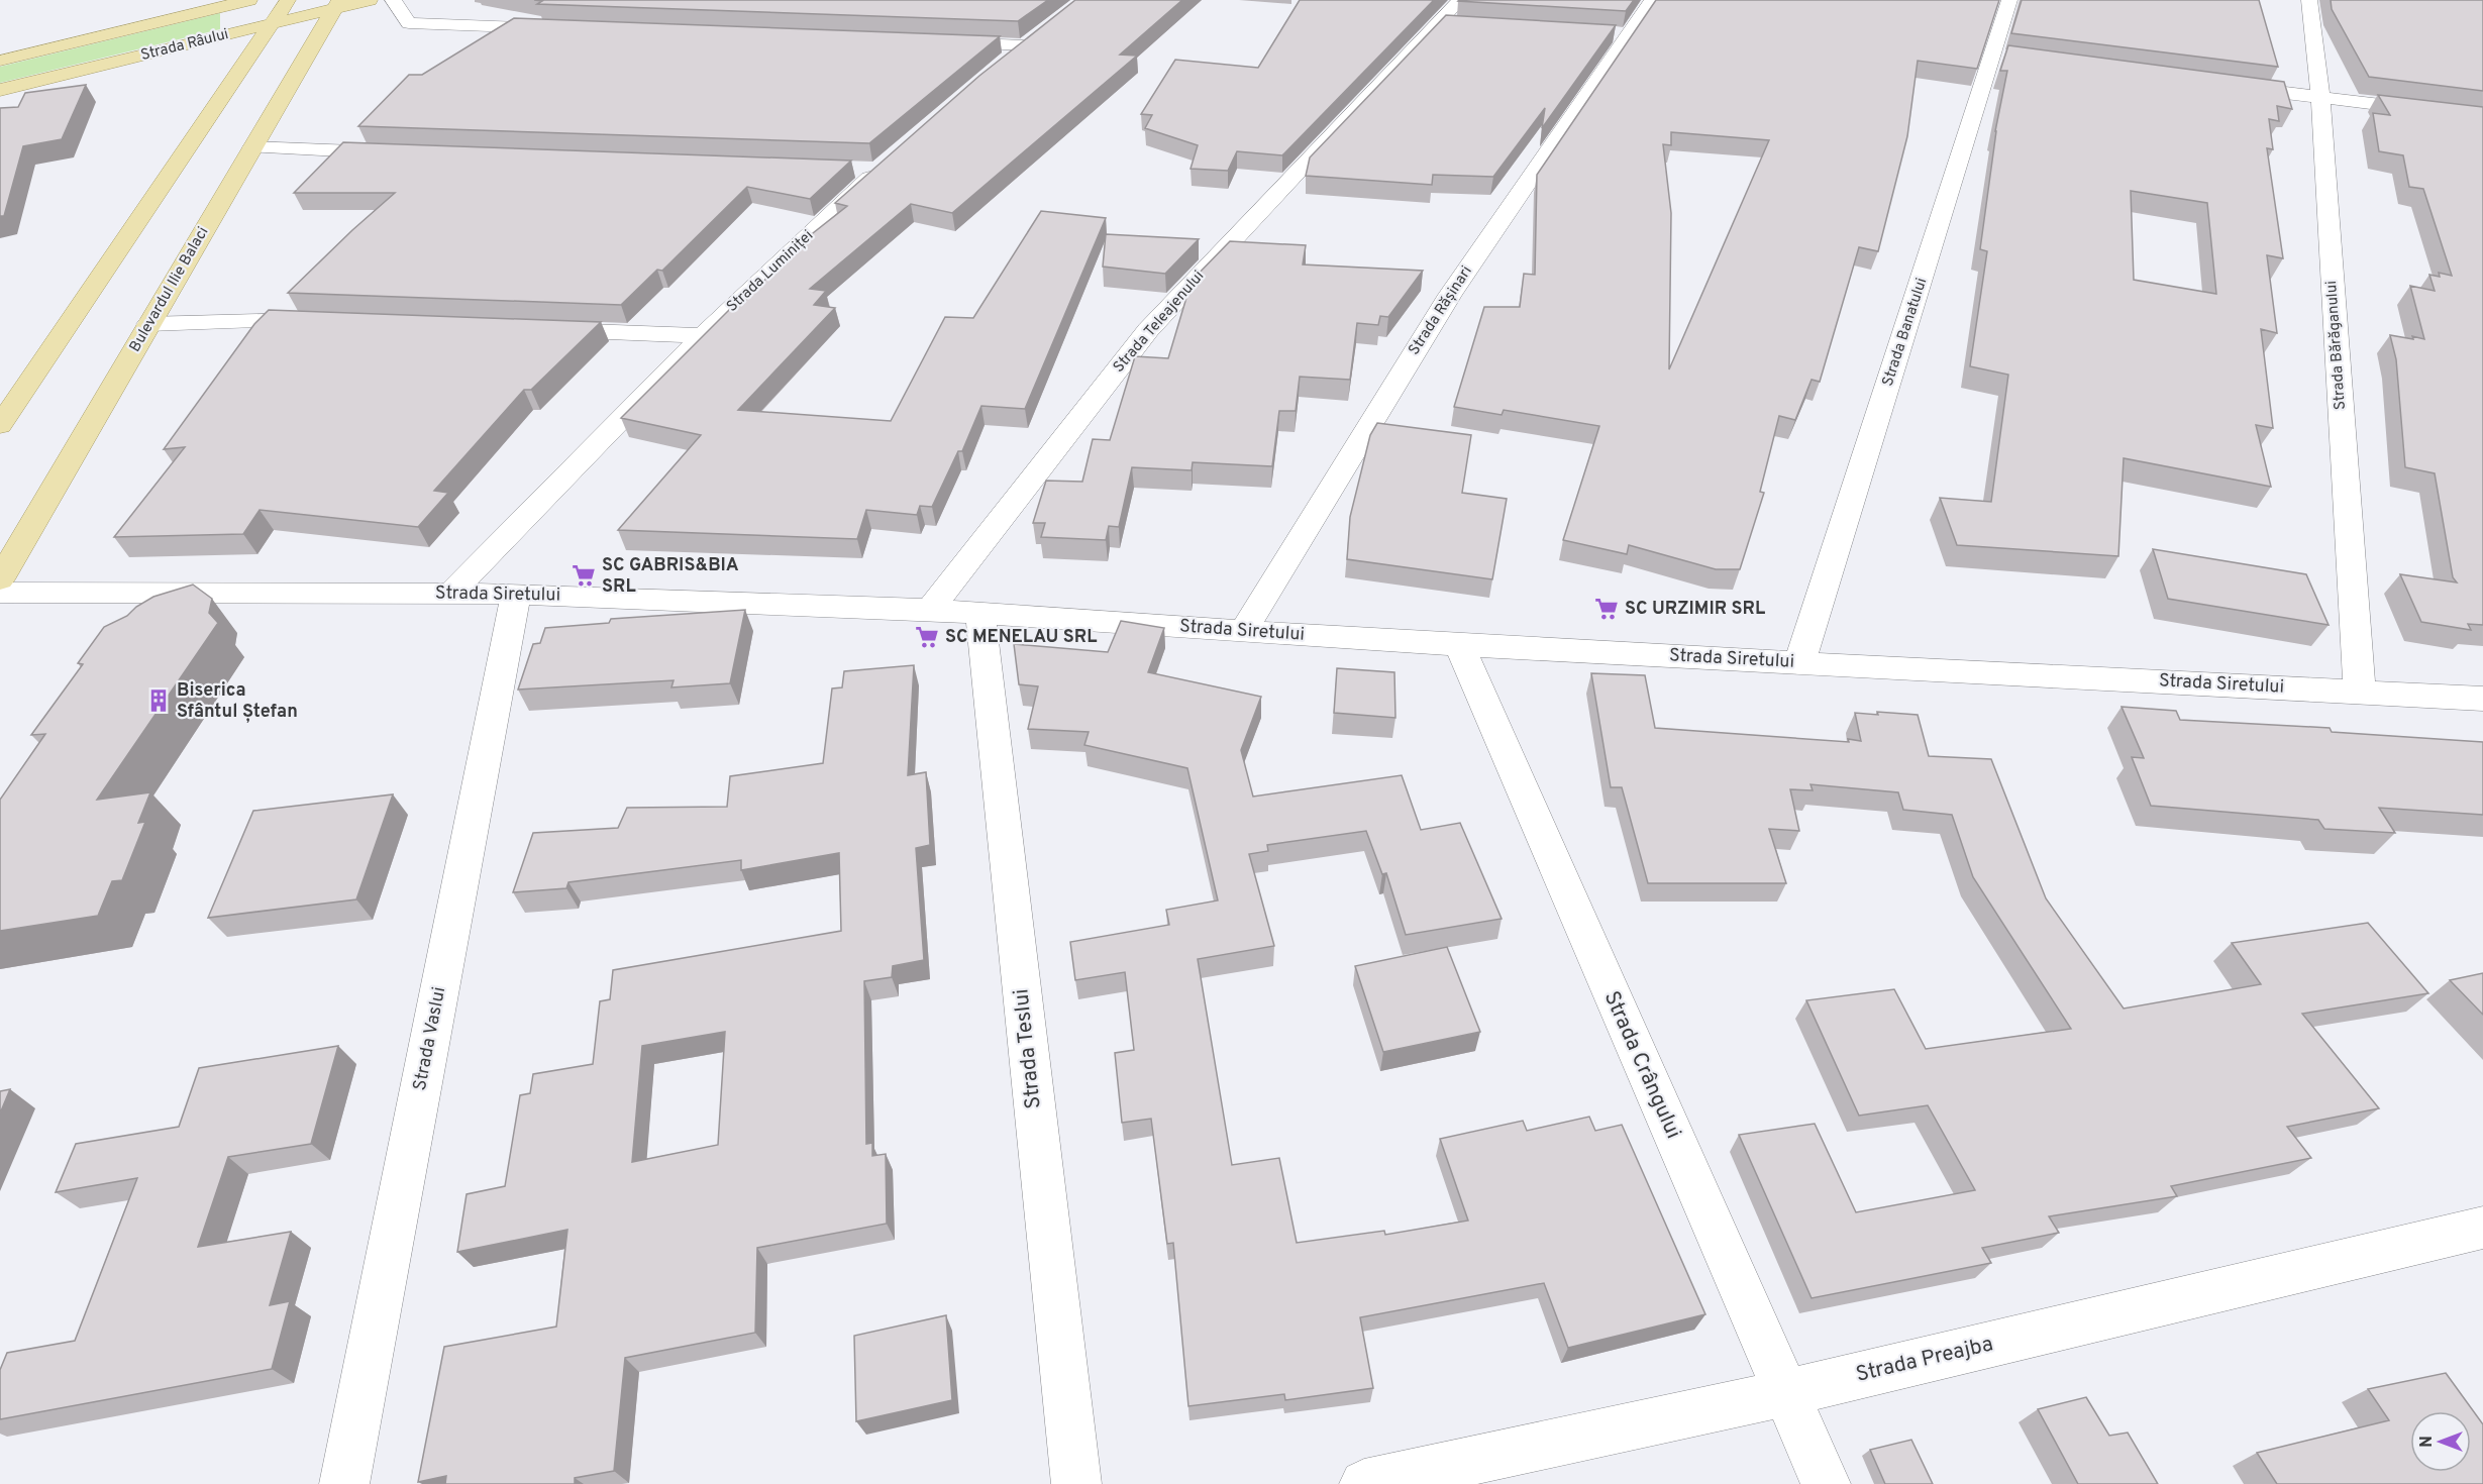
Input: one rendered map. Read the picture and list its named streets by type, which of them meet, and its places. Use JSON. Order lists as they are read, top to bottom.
{
  "streets": {
    "main road": ["Strada Râului", "Bulevardul Ilie Balaci"],
    "street": [
      "Strada Luminiței",
      "Strada Rășinari",
      "Strada Teleajenului",
      "Strada Banatului",
      "Strada Bărăganului",
      "Strada Siretului",
      "Strada Vaslui",
      "Strada Teslui",
      "Strada Crângului",
      "Strada Preajba"
    ]
  },
  "crossings": [
    ["Strada Râului", "Bulevardul Ilie Balaci"],
    ["Strada Luminiței", "Strada Siretului"],
    ["Strada Rășinari", "Strada Siretului"],
    ["Strada Teleajenului", "Strada Siretului"],
    ["Strada Banatului", "Strada Siretului"],
    ["Strada Bărăganului", "Strada Siretului"],
    ["Strada Siretului", "Strada Vaslui"],
    ["Strada Siretului", "Strada Teslui"],
    ["Strada Siretului", "Strada Crângului"],
    ["Strada Crângului", "Strada Preajba"]
  ],
  "places": {
    "supermarket": ["SC GABRIS&BIA SRL", "SC URZIMIR SRL", "SC MENELAU SRL"],
    "building": ["Biserica Sfântul Ștefan"]
  },
  "north": "left"
}
